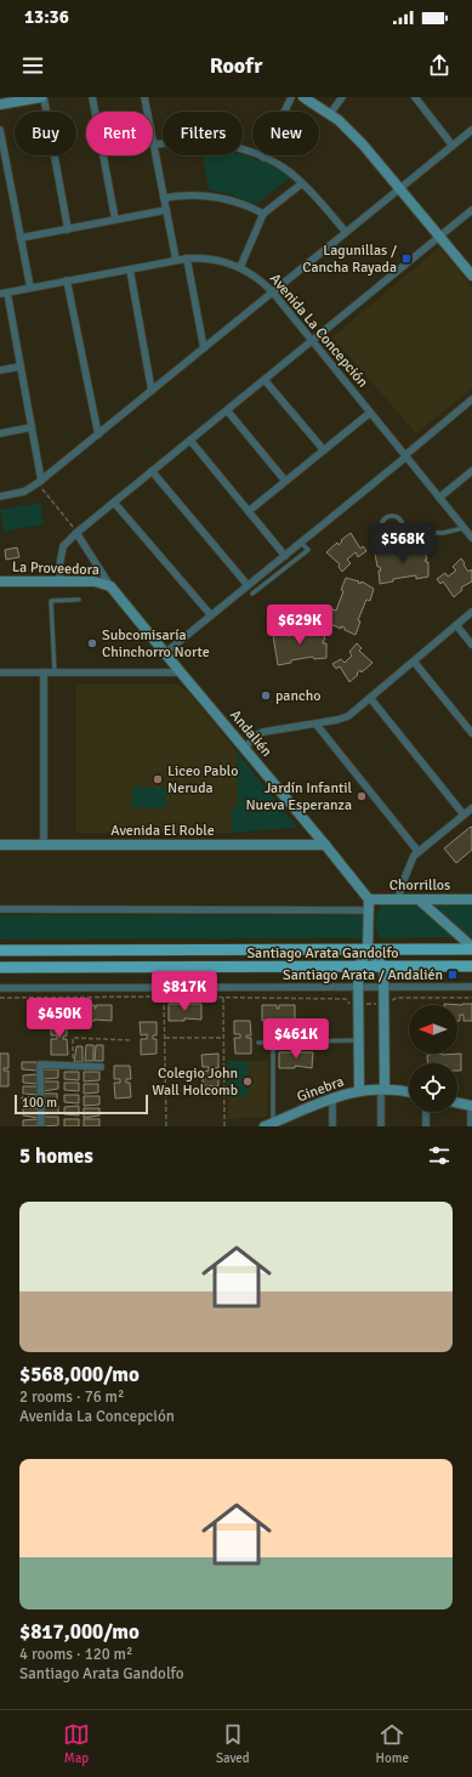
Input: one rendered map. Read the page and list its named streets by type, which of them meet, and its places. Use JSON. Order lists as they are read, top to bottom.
{
  "streets": {
    "main road": ["Santiago Arata Gandolfo"],
    "street": [
      "Avenida La Concepción",
      "La Proveedora",
      "Andalién",
      "Avenida El Roble",
      "Chorrillos",
      "Ginebra"
    ]
  },
  "crossings": [
    ["La Proveedora", "Andalién"],
    ["Andalién", "Avenida El Roble"],
    ["Andalién", "Chorrillos"]
  ],
  "places": {
    "transit": ["Lagunillas / Cancha Rayada", "Santiago Arata / Andalién"],
    "other": [
      "Subcomisaría Chinchorro Norte",
      "pancho",
      "Liceo Pablo Neruda",
      "Jardín Infantil Nueva Esperanza",
      "Colegio John Wall Holcomb"
    ]
  },
  "scale_bar": "100 m",
  "north": "left",
  "page": {
    "status": "13:36",
    "header": "Roofr",
    "chip": [
      "Buy",
      "Rent",
      "Filters",
      "New"
    ],
    "price": [
      "$568K",
      "$629K",
      "$817K",
      "$450K",
      "$461K"
    ],
    "scale": "100 m",
    "heading": "5 homes",
    "list": [
      {
        "name": "$568,000/mo",
        "note": "2 rooms · 76 m² · Avenida La Concepción"
      },
      {
        "name": "$817,000/mo",
        "note": "4 rooms · 120 m² · Santiago Arata Gandolfo"
      }
    ],
    "tabs": ["Map", "Saved", "Home"]
  }
}
